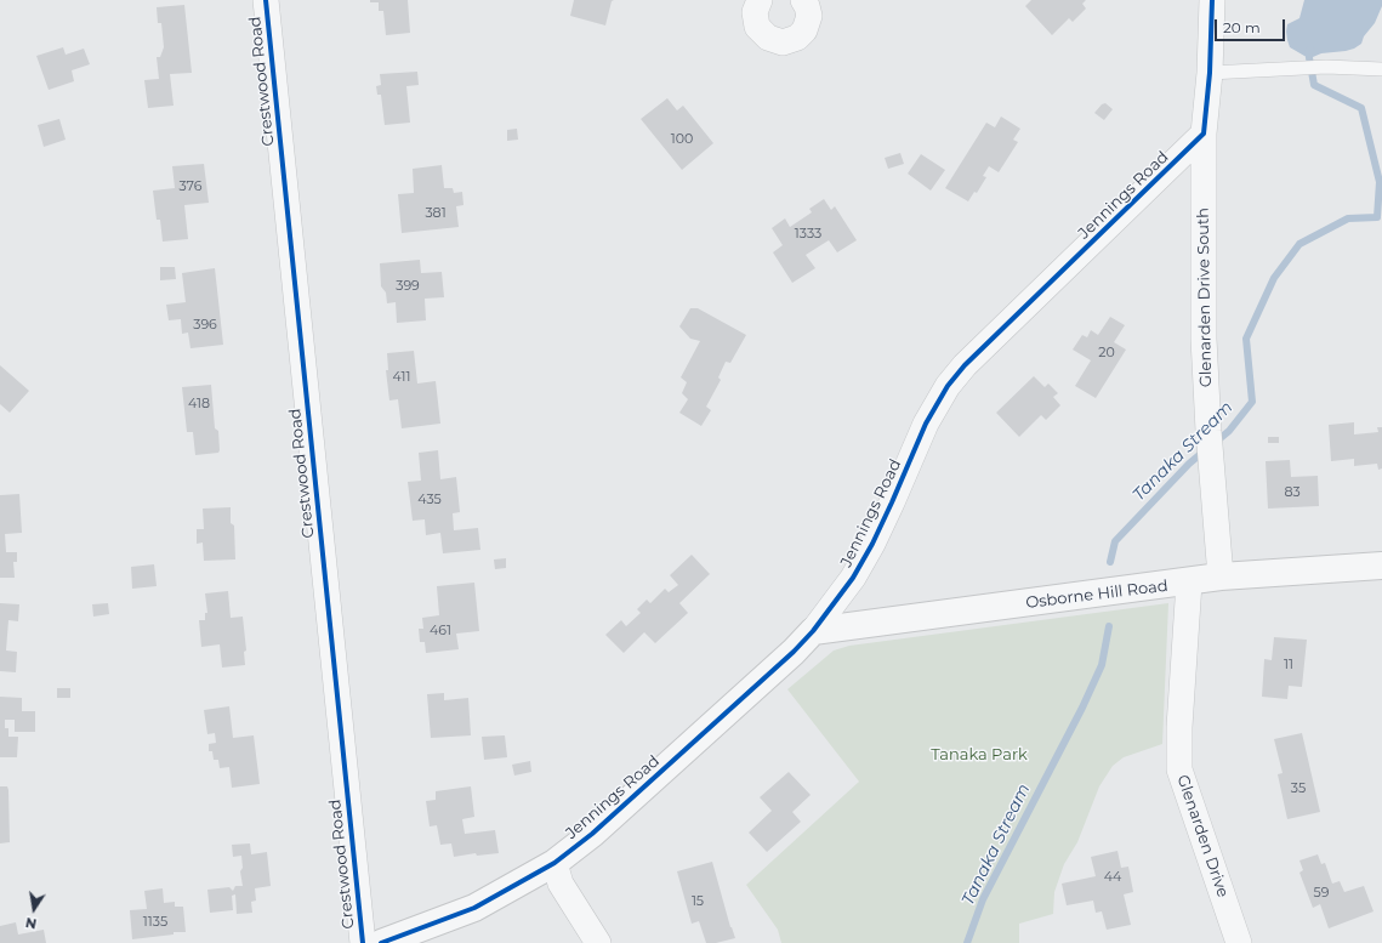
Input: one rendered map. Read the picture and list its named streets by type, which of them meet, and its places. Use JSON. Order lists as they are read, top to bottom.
{
  "streets": {
    "street": [
      "Crestwood Road",
      "Jennings Road",
      "Glenarden Drive South",
      "Osborne Hill Road",
      "Glenarden Drive"
    ]
  },
  "crossings": [
    ["Jennings Road", "Glenarden Drive South"],
    ["Jennings Road", "Osborne Hill Road"],
    ["Glenarden Drive South", "Osborne Hill Road"],
    ["Osborne Hill Road", "Glenarden Drive"]
  ],
  "water": ["Tanaka Stream"],
  "parks": ["Tanaka Park"],
  "house_numbers": [
    "100",
    "376",
    "381",
    "1333",
    "399",
    "396",
    "20",
    "411",
    "418",
    "83",
    "435",
    "461",
    "11",
    "35",
    "44",
    "59",
    "15",
    "1135"
  ],
  "scale_bar": "20 m",
  "north": "bottom"
}
